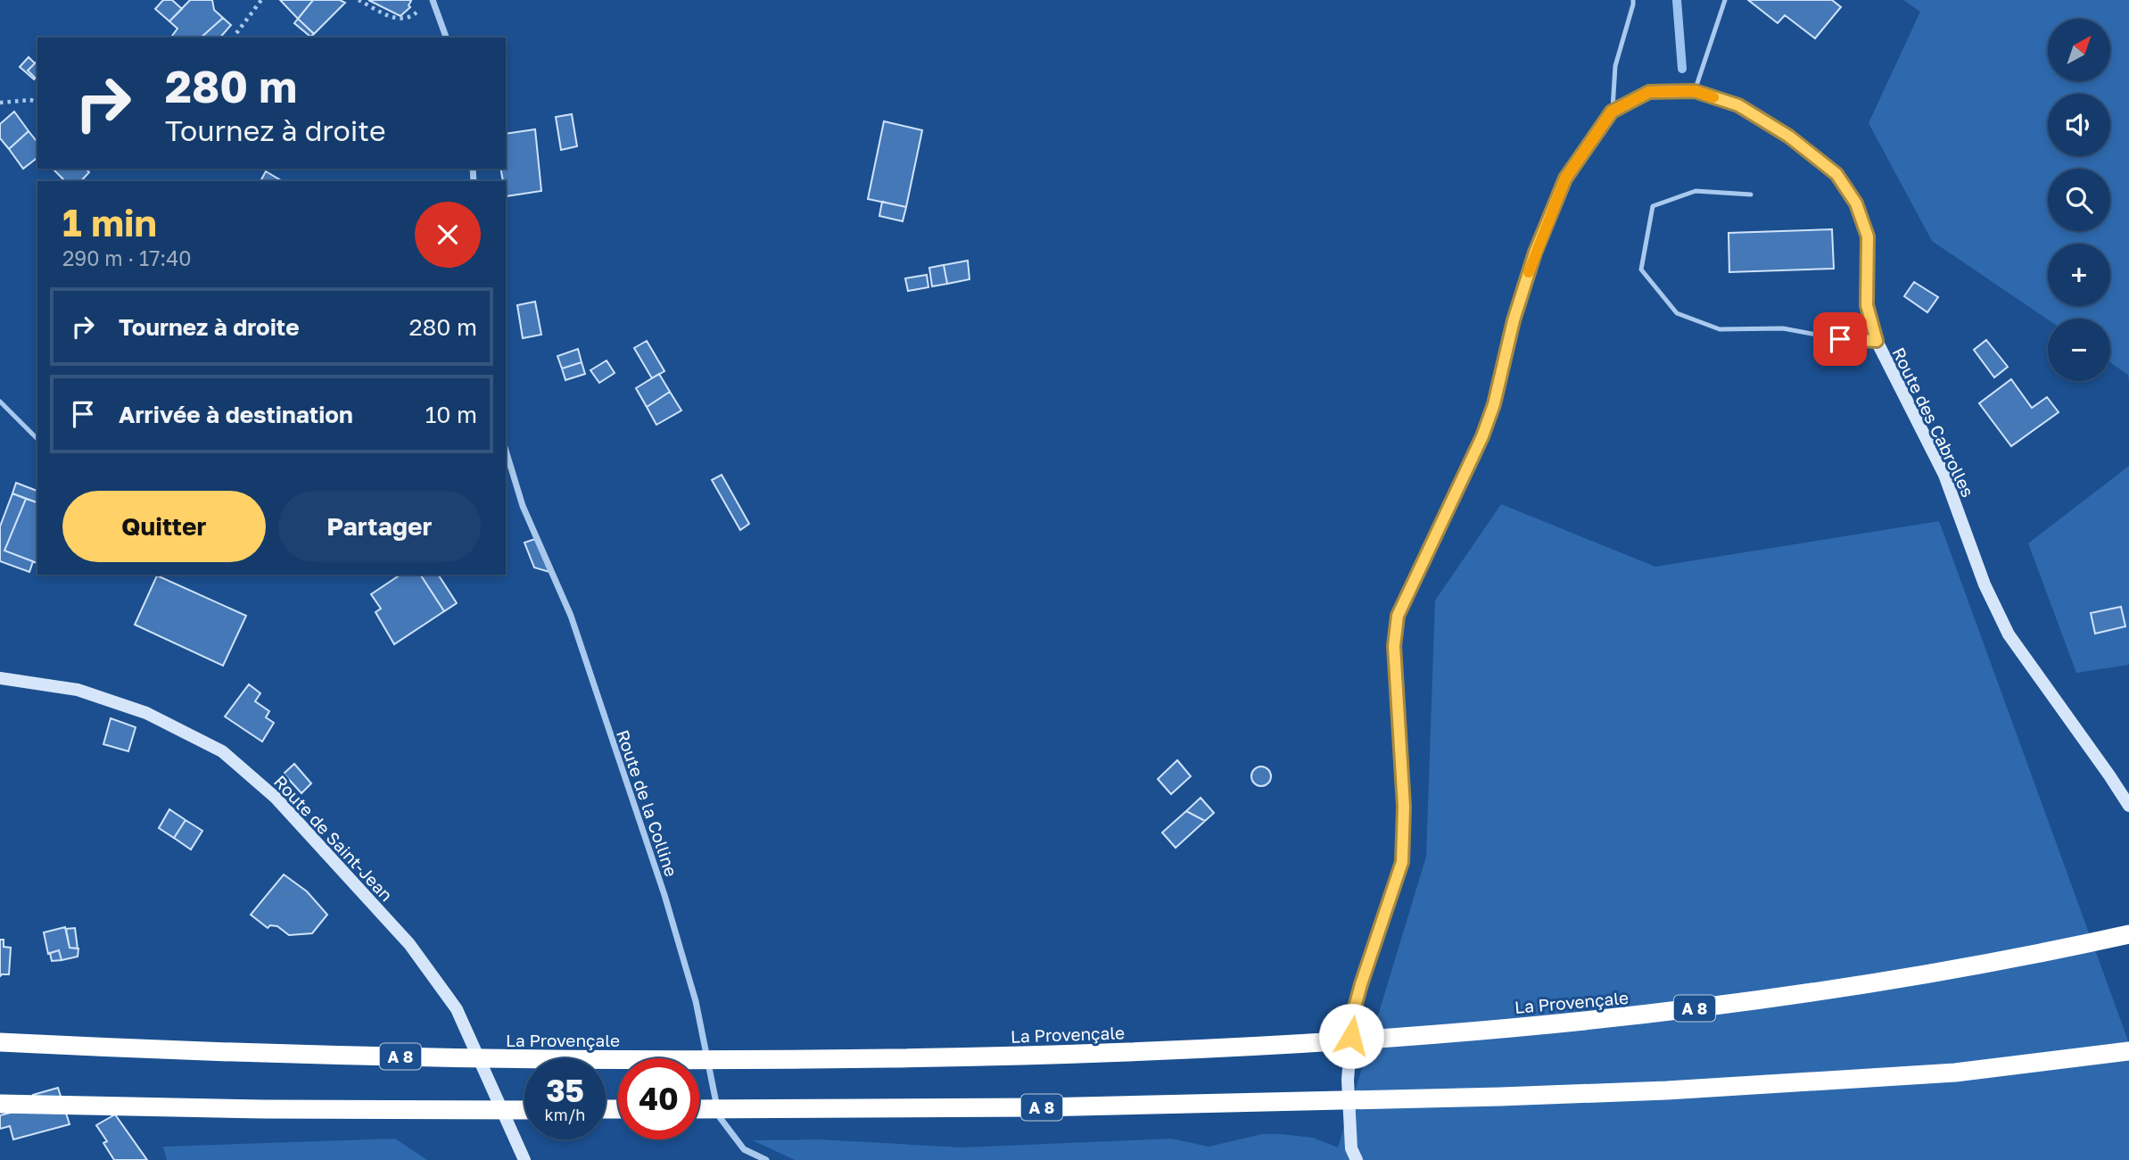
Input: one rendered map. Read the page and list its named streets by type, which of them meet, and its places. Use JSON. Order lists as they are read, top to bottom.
{
  "streets": {
    "highway": ["La Provençale", "A 8"],
    "street": ["Route des Cabrolles", "Route de la Colline", "Route de Saint-Jean"]
  },
  "north": "top right",
  "page": {
    "map_buttons": ["+", "−"],
    "turn": ["280 m", "Tournez à droite"],
    "heading": ["1 min", "290 m · 17:40"],
    "list": [
      {
        "name": "Tournez à droite",
        "value": "280 m"
      },
      {
        "name": "Arrivée à destination",
        "value": "10 m"
      }
    ],
    "buttons": ["Quitter", "Partager"],
    "speed": "35 km/h",
    "limit": "40"
  }
}
